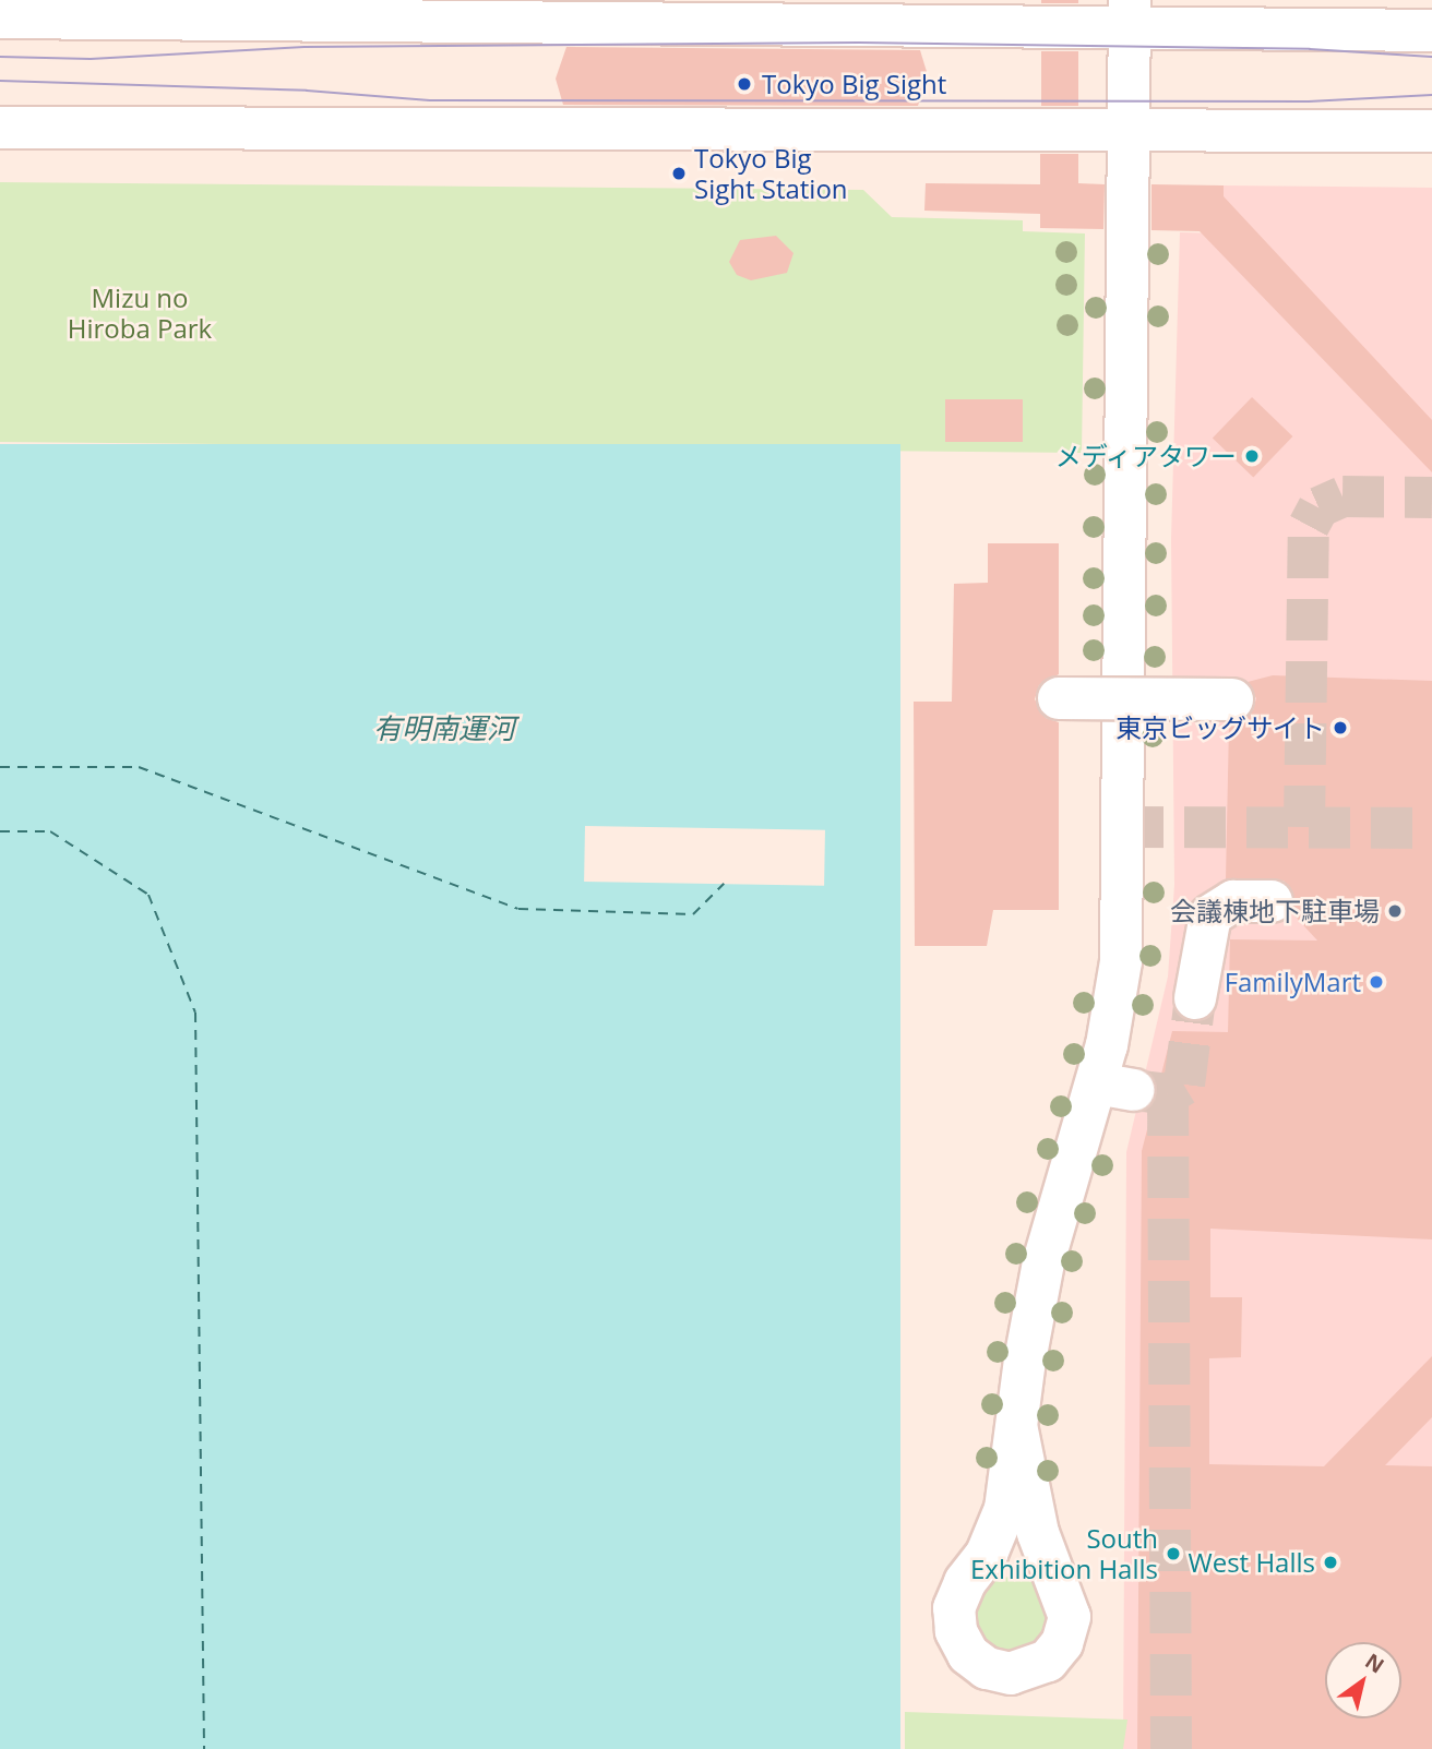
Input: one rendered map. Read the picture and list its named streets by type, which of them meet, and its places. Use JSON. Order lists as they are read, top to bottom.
{
  "water": ["有明南運河"],
  "parks": ["Mizu no Hiroba Park"],
  "places": [
    "Tokyo Big Sight",
    "Tokyo Big Sight Station",
    "メディアタワー",
    "東京ビッグサイト",
    "会議棟地下駐車場",
    "FamilyMart",
    "South Exhibition Halls",
    "West Halls"
  ],
  "north": "top right"
}
